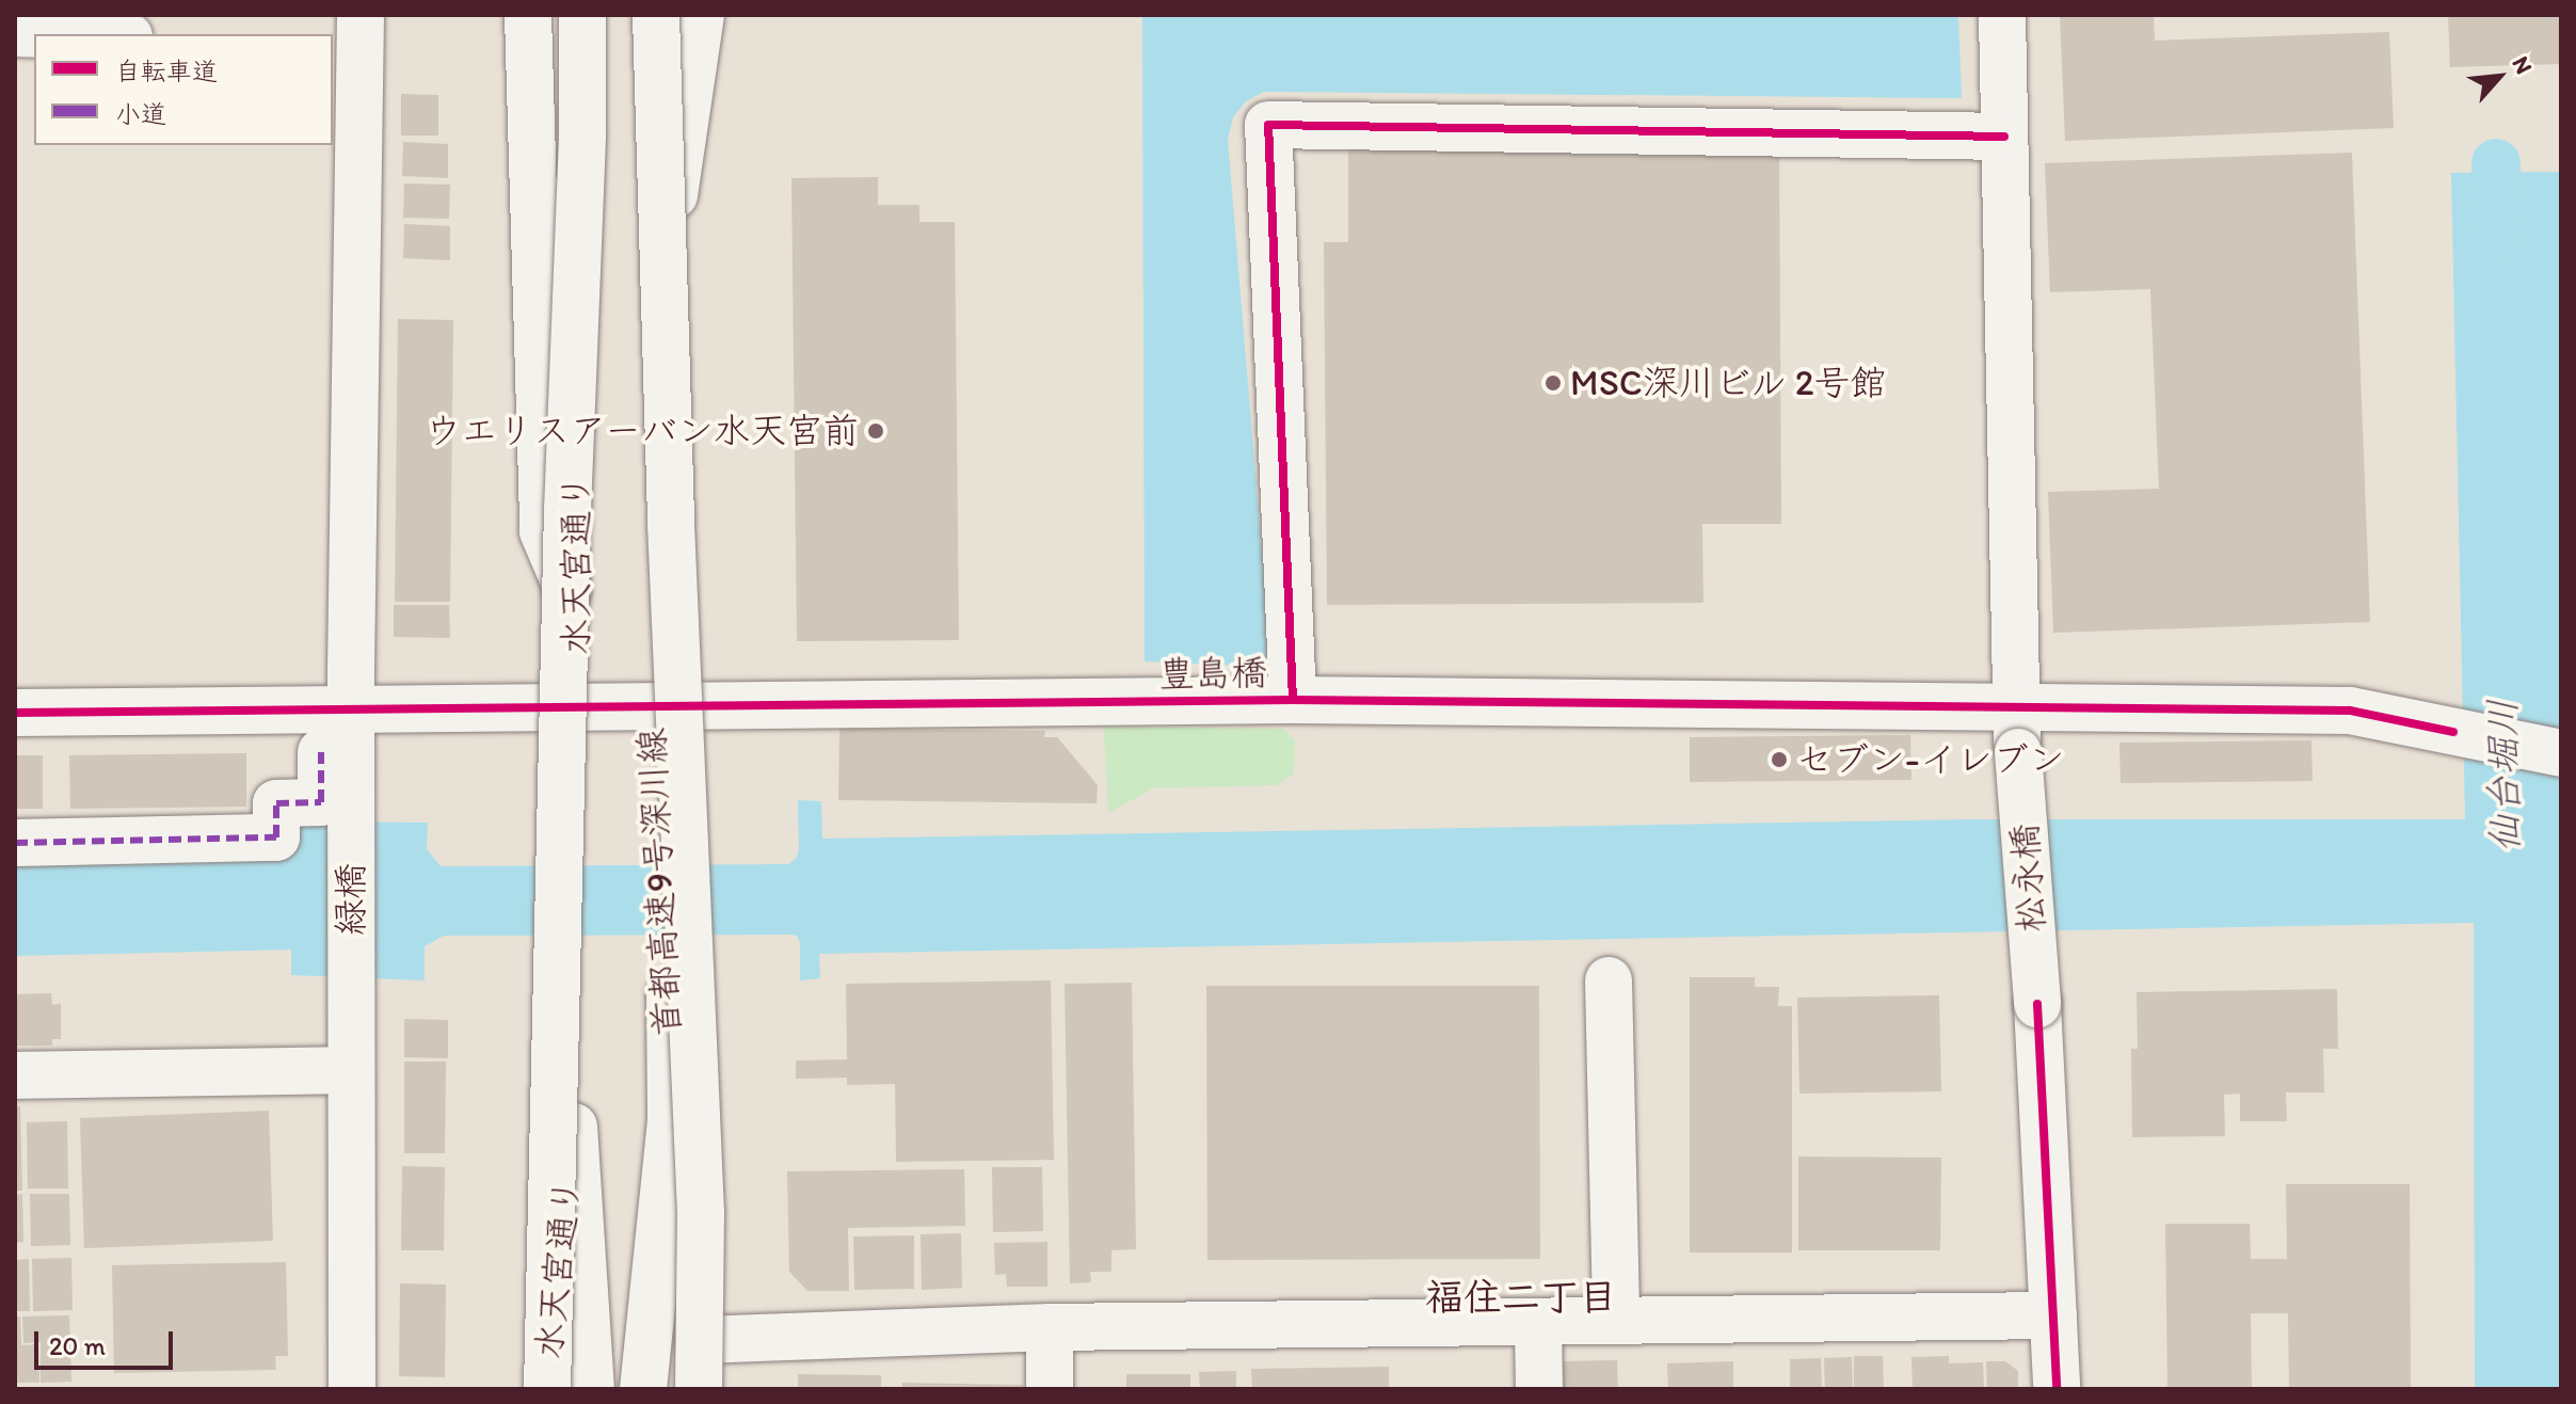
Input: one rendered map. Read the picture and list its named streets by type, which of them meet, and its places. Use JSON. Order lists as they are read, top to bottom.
{
  "streets": {
    "main road": [
      "水天宮通り",
      "豊島橋",
      "松永橋",
      "首都高速9号深川線",
      "緑橋"
    ]
  },
  "crossings": [
    ["水天宮通り", "豊島橋"],
    ["豊島橋", "松永橋"],
    ["豊島橋", "緑橋"]
  ],
  "districts": ["福住二丁目"],
  "water": ["仙台堀川"],
  "places": ["MSC深川ビル 2号館", "ウエリスアーバン水天宮前", "セブン-イレブン"],
  "legend": ["自転車道", "小道"],
  "scale_bar": "20 m",
  "north": "top right"
}
